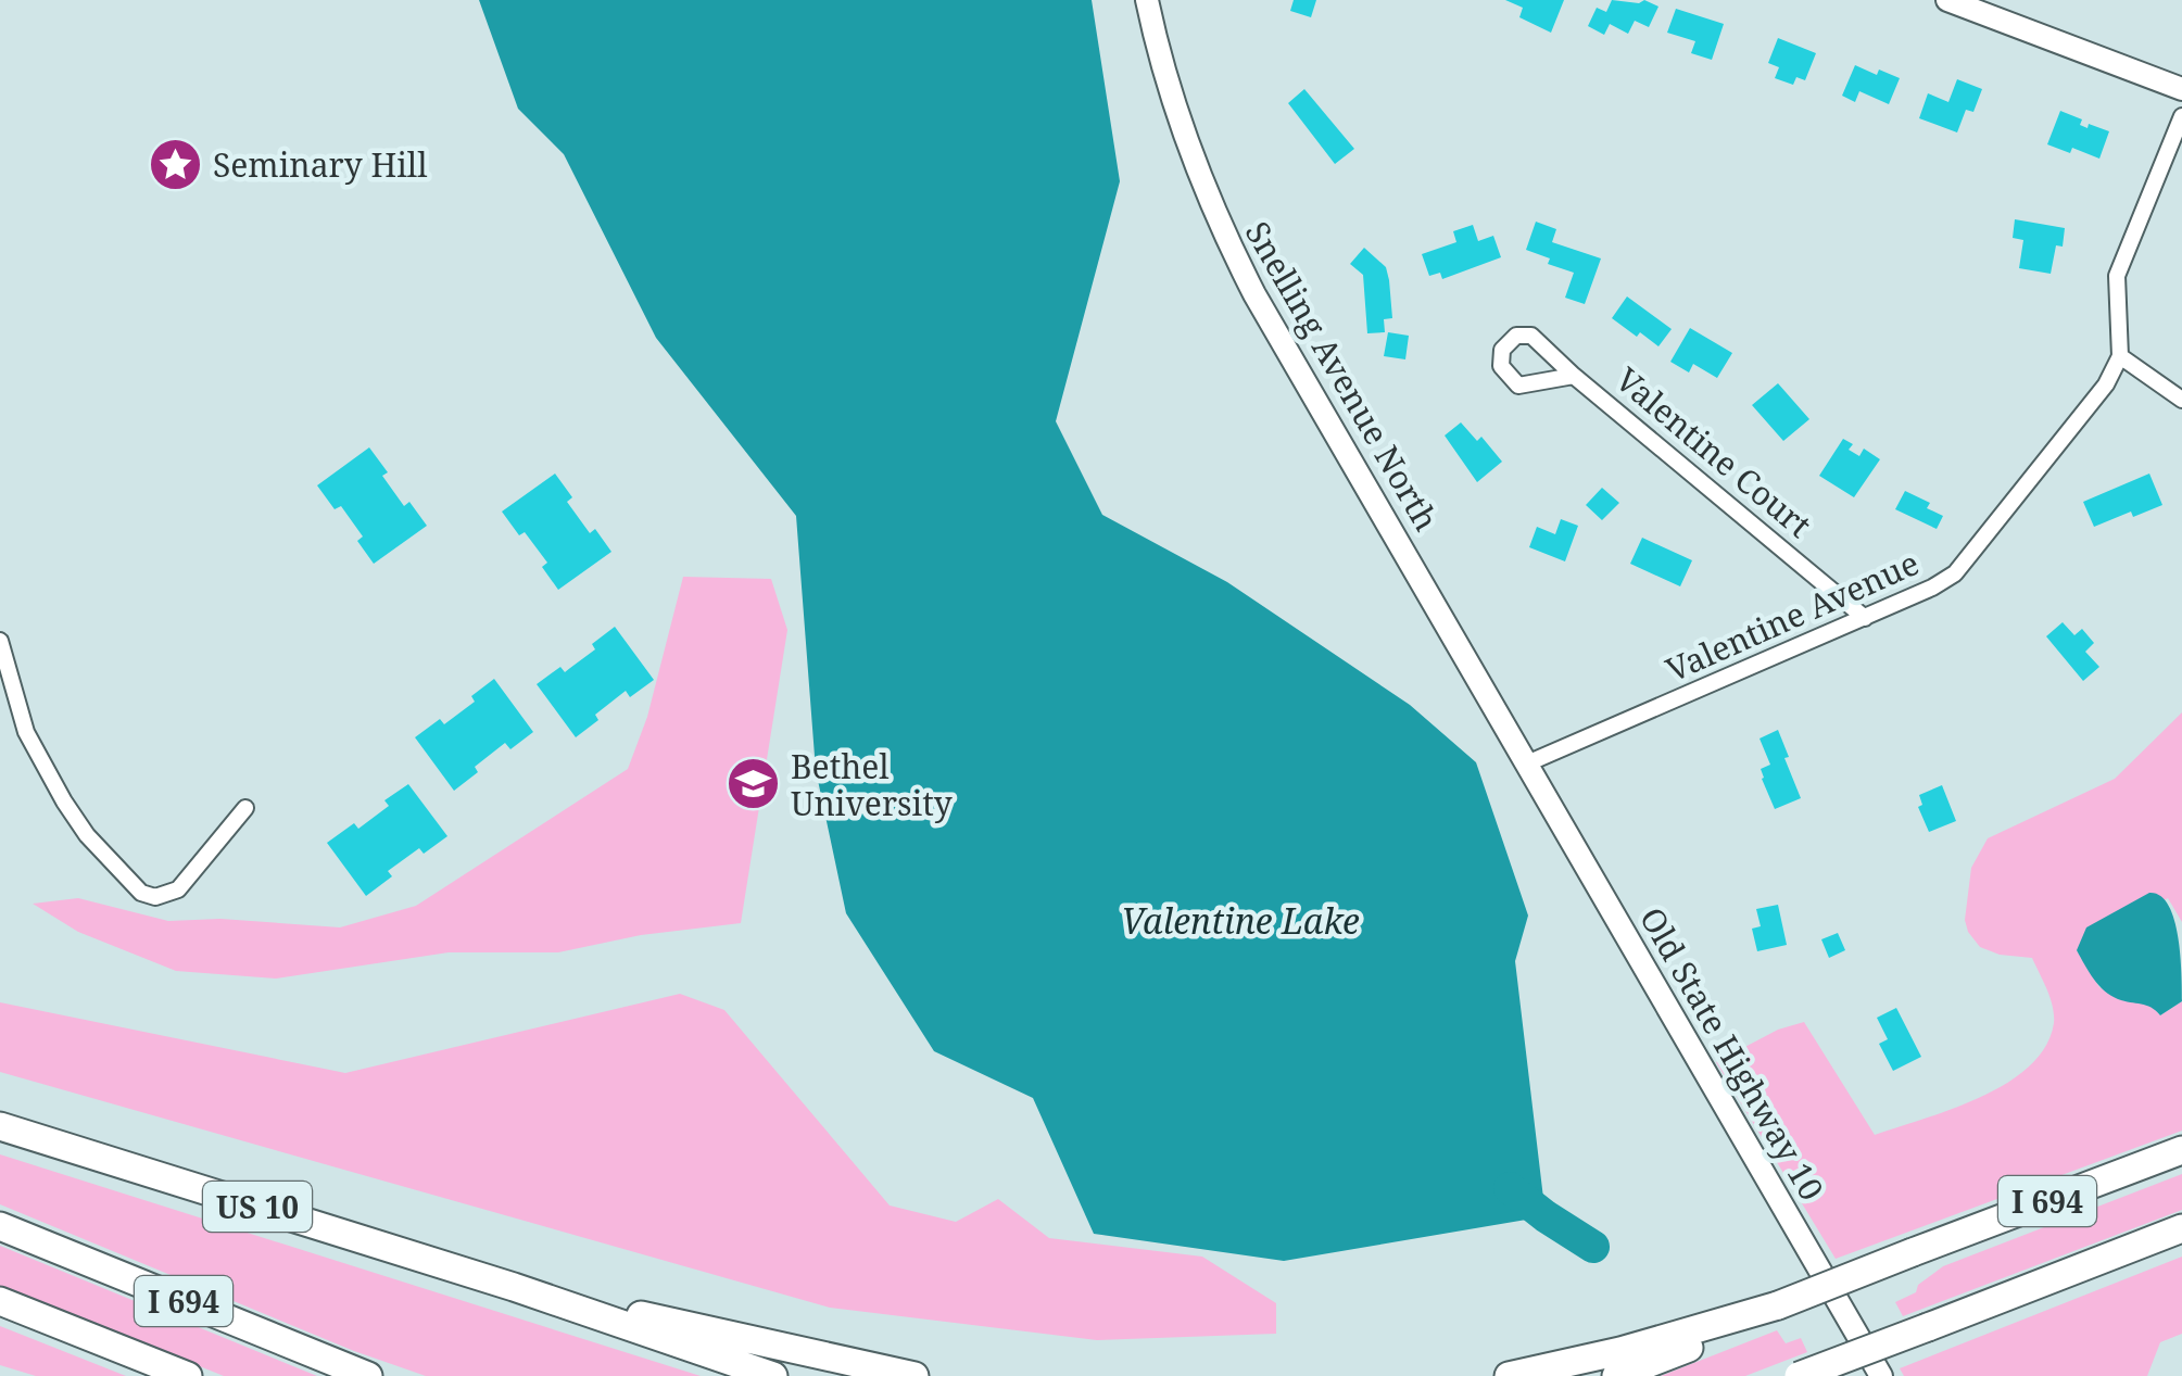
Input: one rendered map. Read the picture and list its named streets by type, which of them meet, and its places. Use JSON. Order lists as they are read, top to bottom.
{
  "streets": {
    "highway": ["I 694", "US 10"],
    "street": [
      "Snelling Avenue North",
      "Valentine Court",
      "Valentine Avenue",
      "Old State Highway 10"
    ]
  },
  "crossings": [
    ["Snelling Avenue North", "Valentine Avenue"],
    ["Snelling Avenue North", "Old State Highway 10"],
    ["Valentine Court", "Valentine Avenue"],
    ["Valentine Avenue", "Old State Highway 10"]
  ],
  "water": ["Valentine Lake"],
  "places": {
    "place": ["Seminary Hill"],
    "school or university": ["Bethel University"]
  }
}
